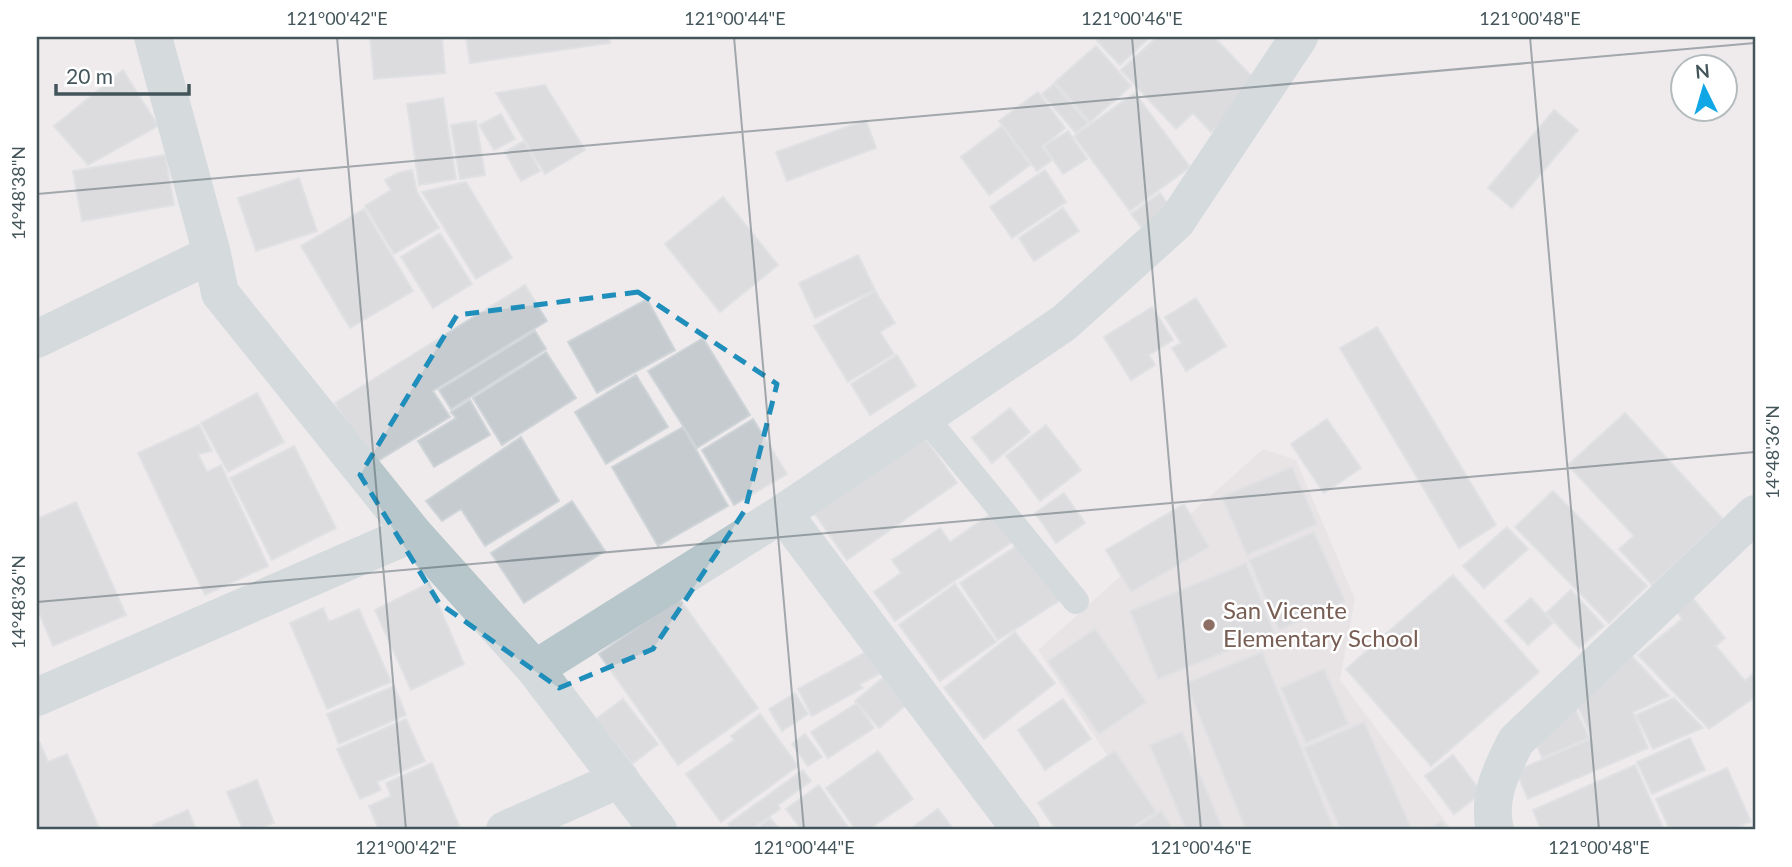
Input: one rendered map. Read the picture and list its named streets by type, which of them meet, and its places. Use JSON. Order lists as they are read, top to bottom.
{
  "places": ["San Vicente Elementary School"],
  "scale_bar": "20 m",
  "north": "top",
  "coordinates": [
    "121°00'42\"E",
    "121°00'44\"E",
    "121°00'46\"E",
    "121°00'48\"E",
    "14°48'38\"N",
    "14°48'36\"N"
  ]
}
